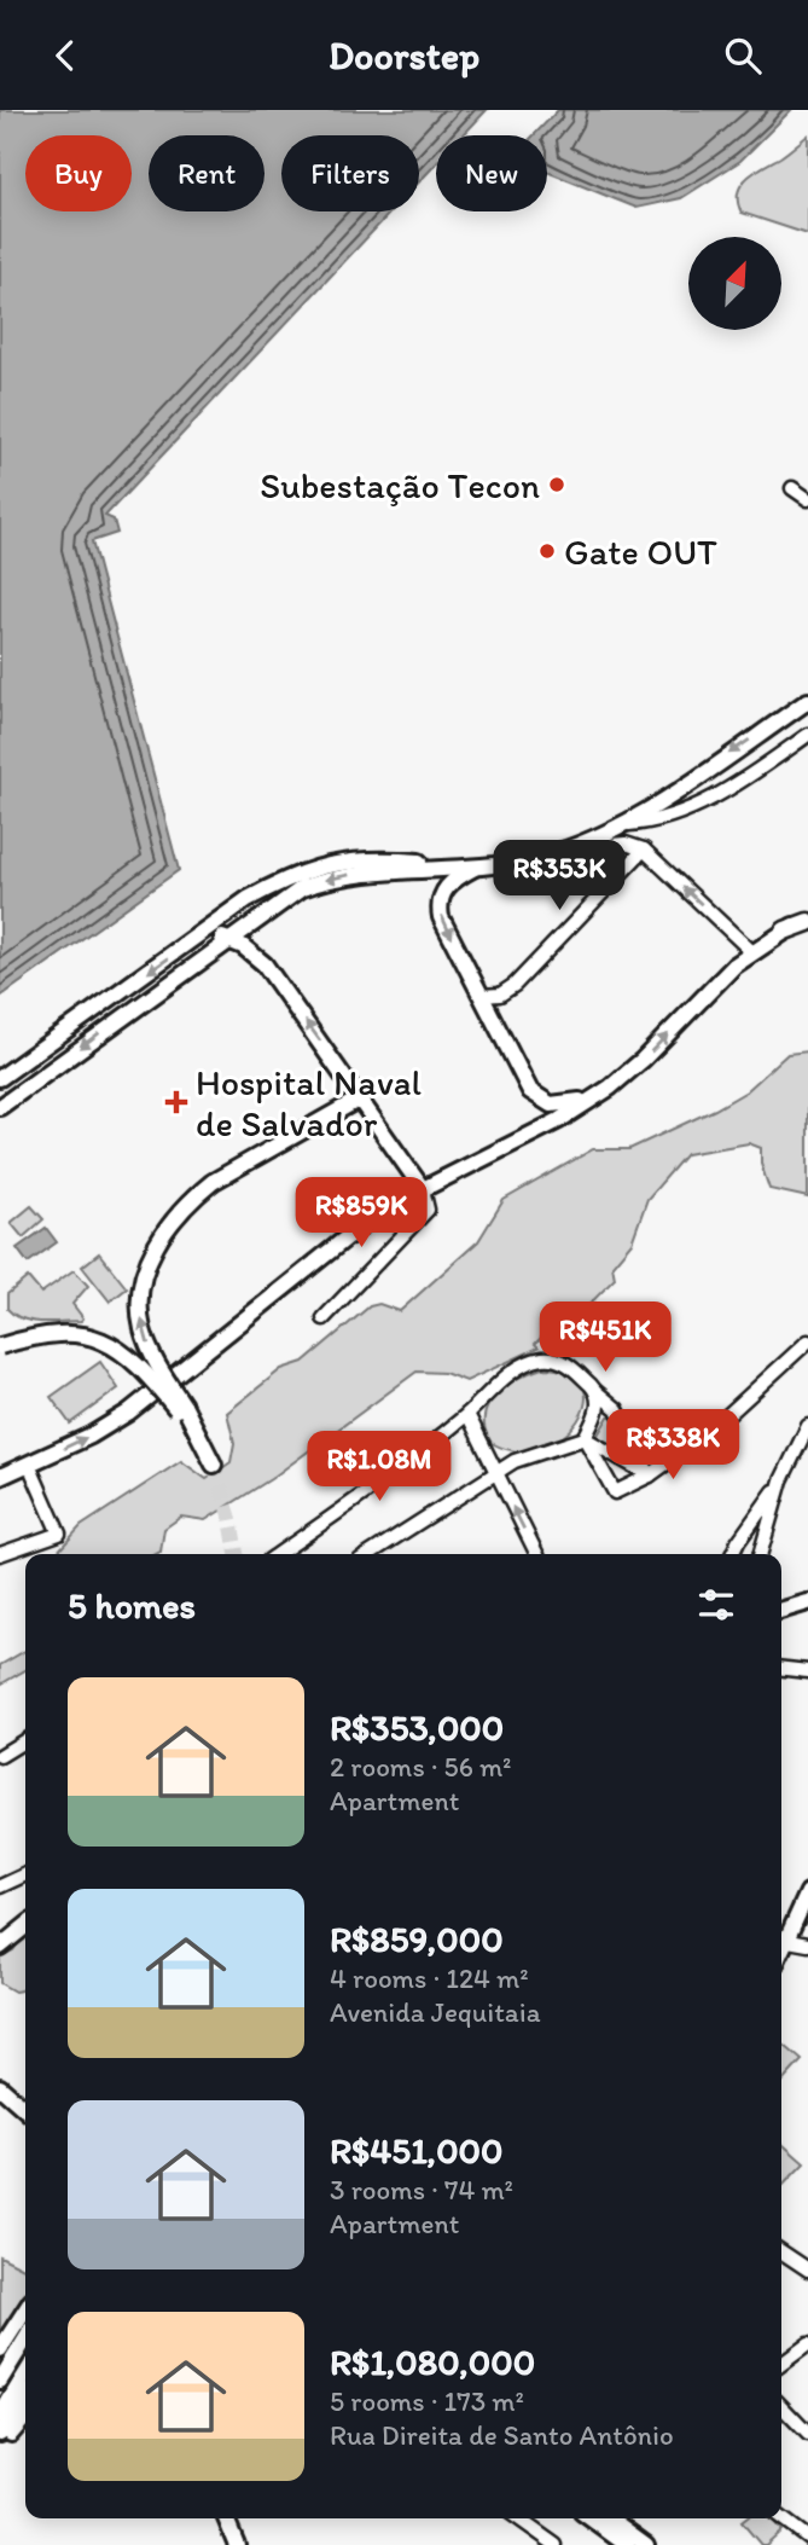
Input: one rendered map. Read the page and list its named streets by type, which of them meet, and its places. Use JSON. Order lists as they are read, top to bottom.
{
  "places": {
    "other": ["Subestação Tecon", "Gate OUT"],
    "health": ["Hospital Naval de Salvador"]
  },
  "north": "top right",
  "page": {
    "header": "Doorstep",
    "chip": [
      "Buy",
      "Rent",
      "Filters",
      "New"
    ],
    "price": [
      "R$353K",
      "R$859K",
      "R$451K",
      "R$338K",
      "R$1.08M"
    ],
    "heading": "5 homes",
    "list": [
      {
        "name": "R$353,000",
        "note": "2 rooms · 56 m² · Apartment"
      },
      {
        "name": "R$859,000",
        "note": "4 rooms · 124 m² · Avenida Jequitaia"
      },
      {
        "name": "R$451,000",
        "note": "3 rooms · 74 m² · Apartment"
      },
      {
        "name": "R$1,080,000",
        "note": "5 rooms · 173 m² · Rua Direita de Santo Antônio"
      }
    ]
  }
}
